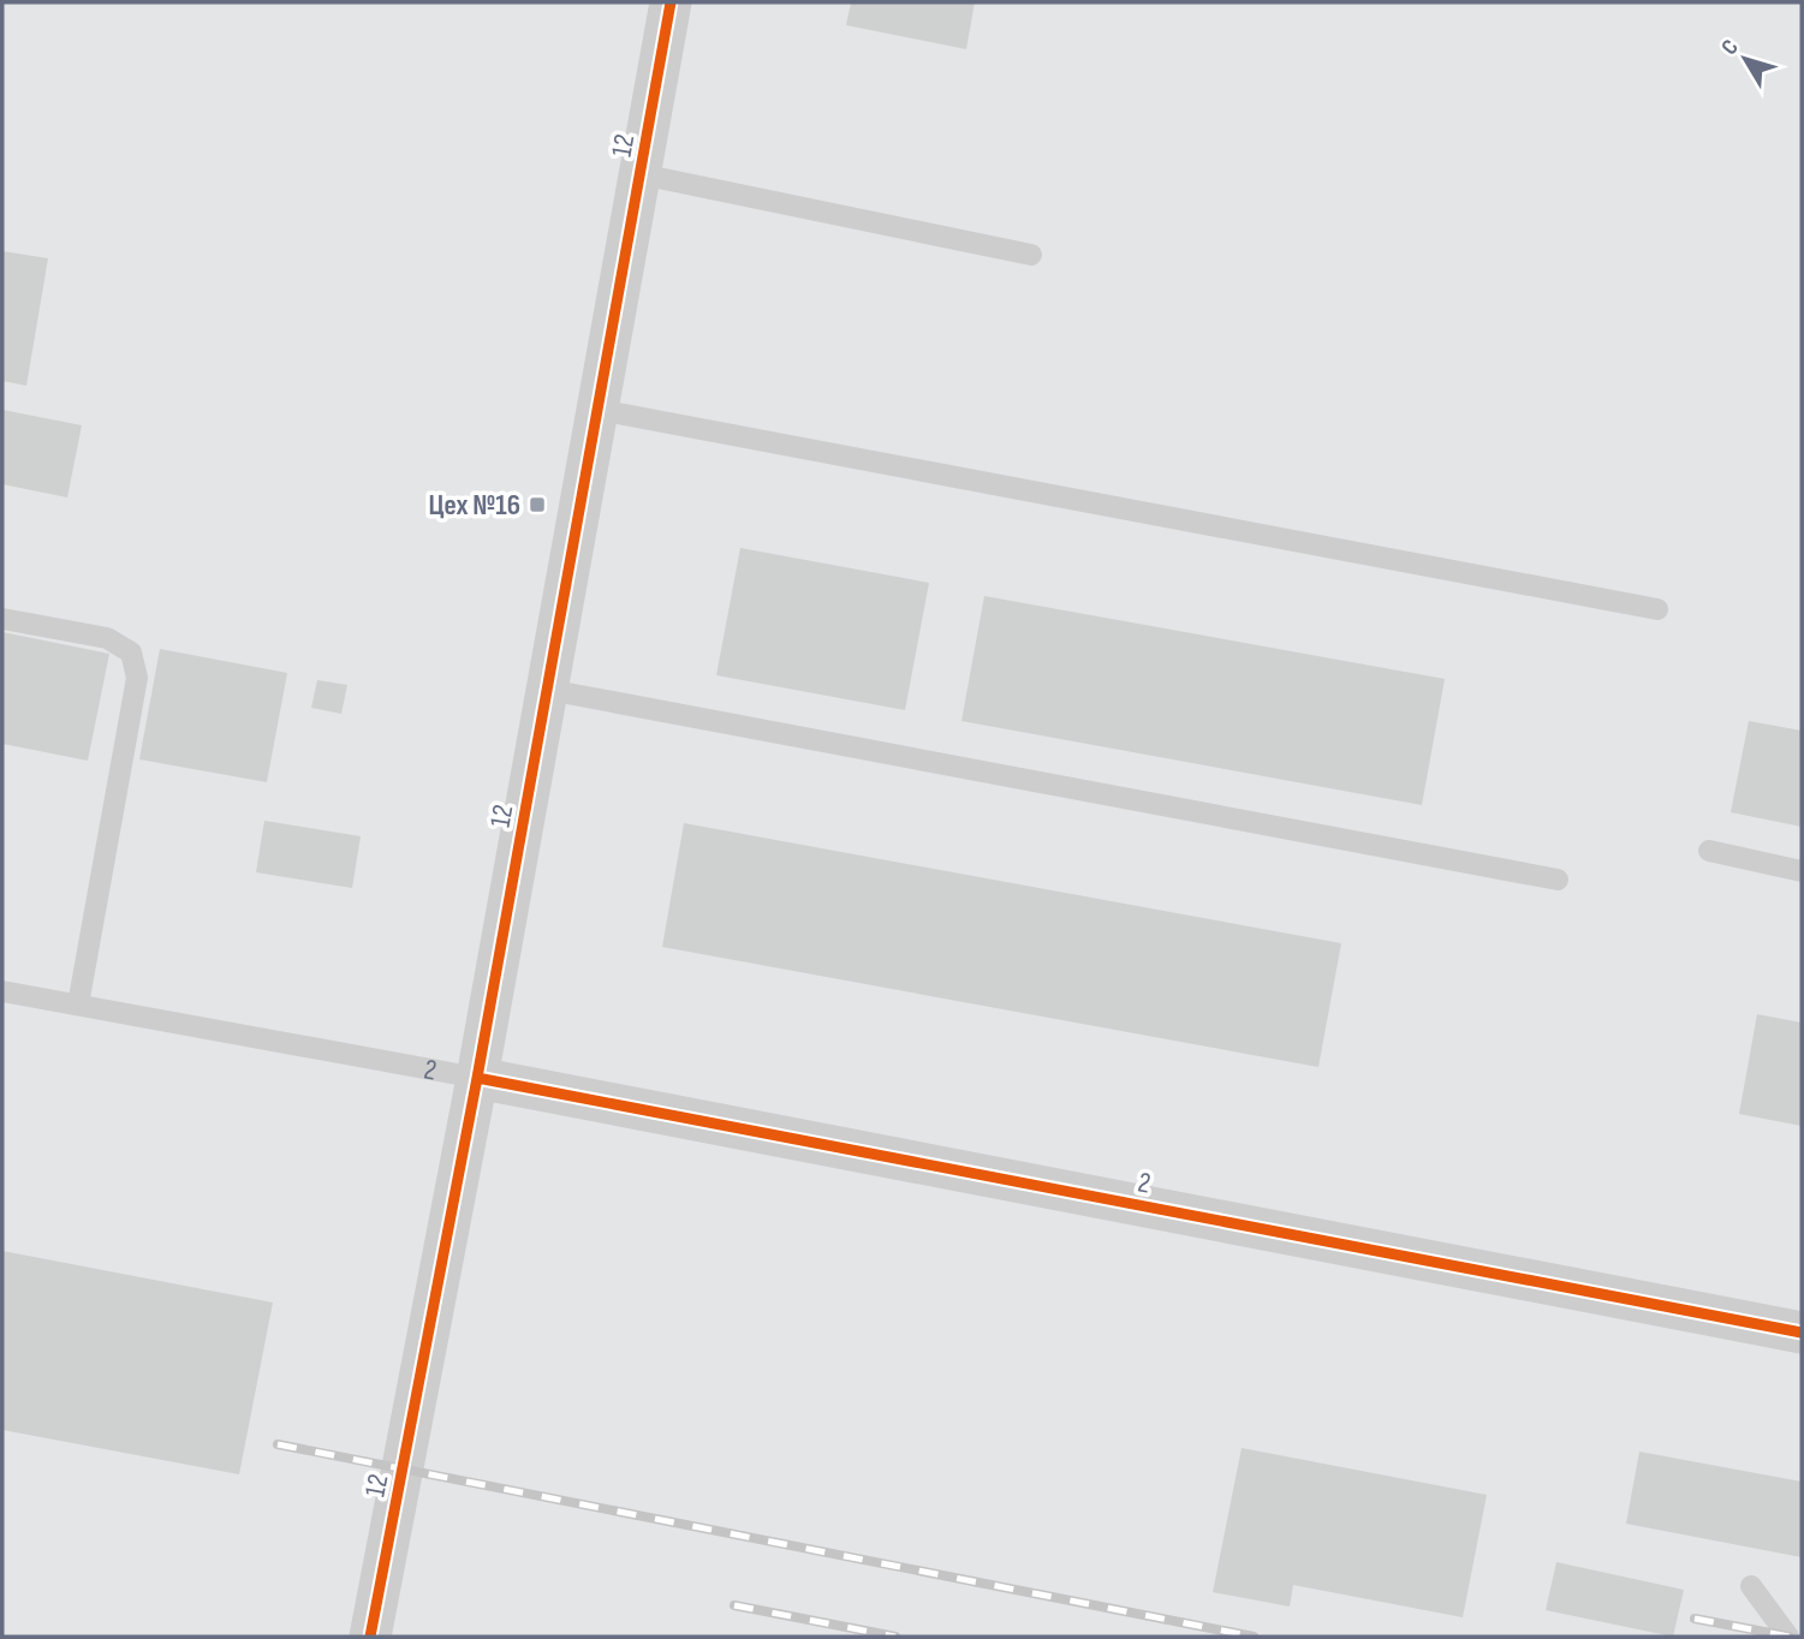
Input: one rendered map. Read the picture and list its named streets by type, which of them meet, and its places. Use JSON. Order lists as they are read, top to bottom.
{
  "streets": {
    "street": ["12", "2"]
  },
  "crossings": [
    ["12", "2"]
  ],
  "places": {
    "transit": ["Цех №16"]
  },
  "north": "top left"
}
